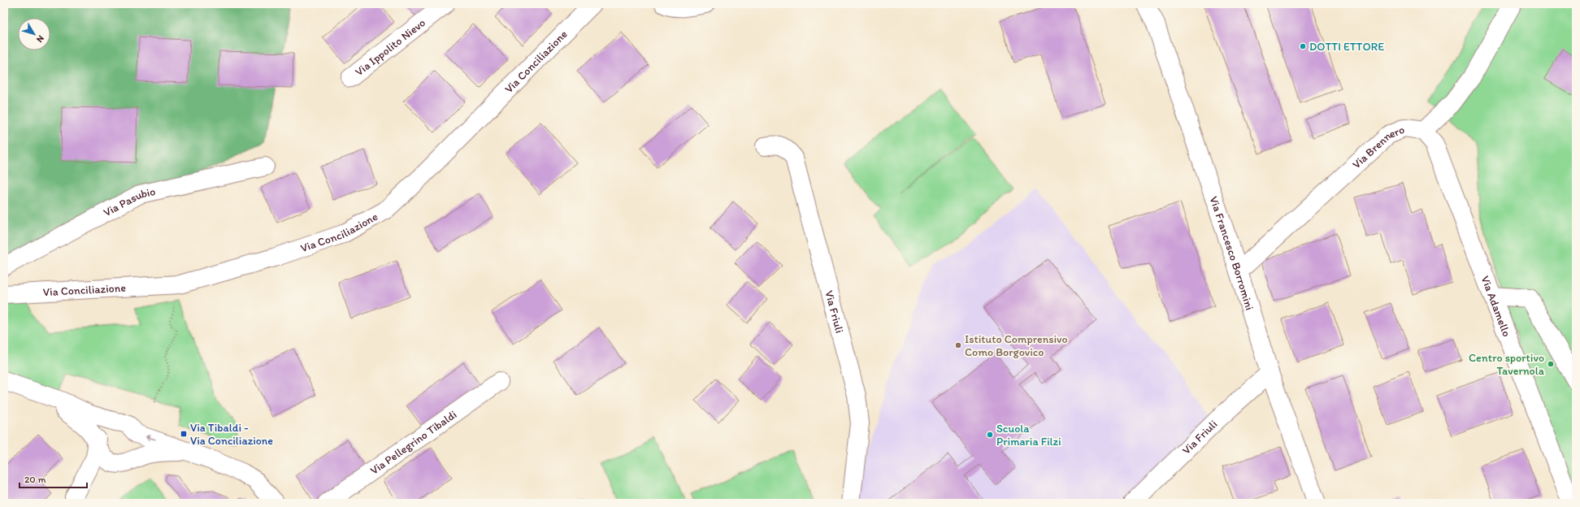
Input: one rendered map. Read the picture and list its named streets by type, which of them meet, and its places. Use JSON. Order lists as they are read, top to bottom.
{
  "streets": {
    "street": [
      "Via Ippolito Nievo",
      "Via Conciliazione",
      "Via Brennero",
      "Via Pasubio",
      "Via Francesco Borromini",
      "Via Adamello",
      "Via Friuli",
      "Via Pellegrino Tibaldi"
    ]
  },
  "crossings": [
    ["Via Brennero", "Via Francesco Borromini"],
    ["Via Brennero", "Via Adamello"],
    ["Via Francesco Borromini", "Via Friuli"]
  ],
  "places": {
    "other": [
      "DOTTI ETTORE",
      "Istituto Comprensivo Como Borgovico",
      "Centro sportivo Tavernola",
      "Scuola Primaria Filzi"
    ],
    "transit": ["Via Tibaldi - Via Conciliazione"]
  },
  "scale_bar": "20 m",
  "north": "bottom right"
}
